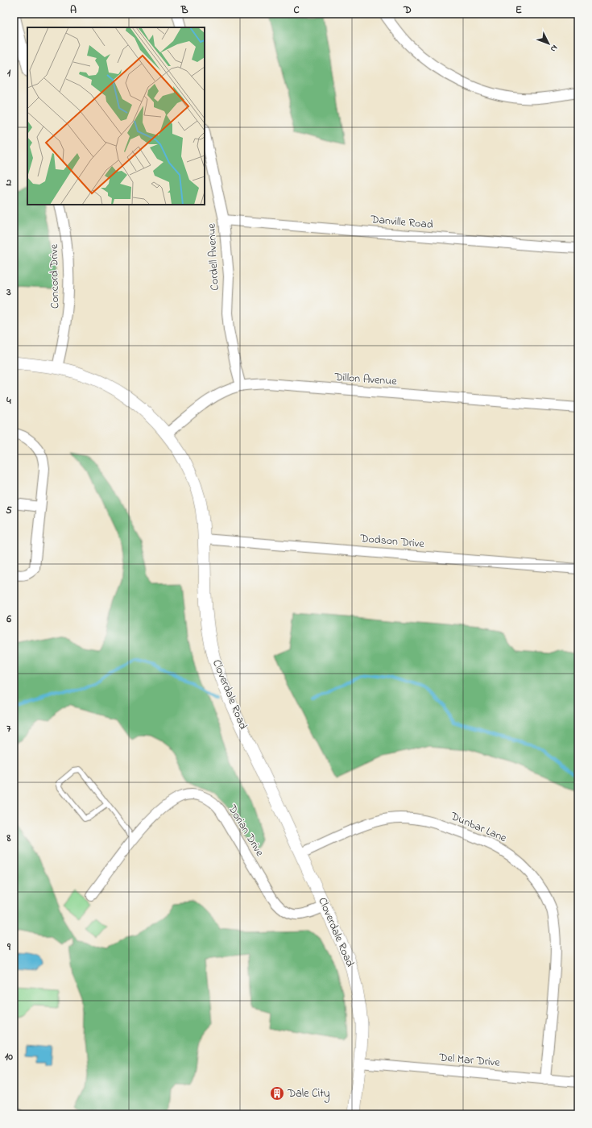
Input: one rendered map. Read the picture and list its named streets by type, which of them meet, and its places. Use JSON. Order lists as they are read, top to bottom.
{
  "streets": {
    "street": [
      "Danville Road",
      "Cordell Avenue",
      "Concord Drive",
      "Dillon Avenue",
      "Dodson Drive",
      "Cloverdale Road",
      "Dunbar Lane",
      "Dorian Drive",
      "Del Mar Drive"
    ]
  },
  "crossings": [
    ["Danville Road", "Cordell Avenue"],
    ["Cordell Avenue", "Dillon Avenue"],
    ["Concord Drive", "Cloverdale Road"],
    ["Dillon Avenue", "Cloverdale Road"],
    ["Dodson Drive", "Cloverdale Road"],
    ["Cloverdale Road", "Dunbar Lane"],
    ["Cloverdale Road", "Dorian Drive"],
    ["Cloverdale Road", "Del Mar Drive"],
    ["Dunbar Lane", "Del Mar Drive"]
  ],
  "places": {
    "building": ["Dale City"]
  },
  "north": "bottom right",
  "grid": {
    "columns": [
      "A",
      "B",
      "C",
      "D",
      "E"
    ],
    "rows": [
      "1",
      "2",
      "3",
      "4",
      "5",
      "6",
      "7",
      "8",
      "9",
      "10"
    ]
  }
}
